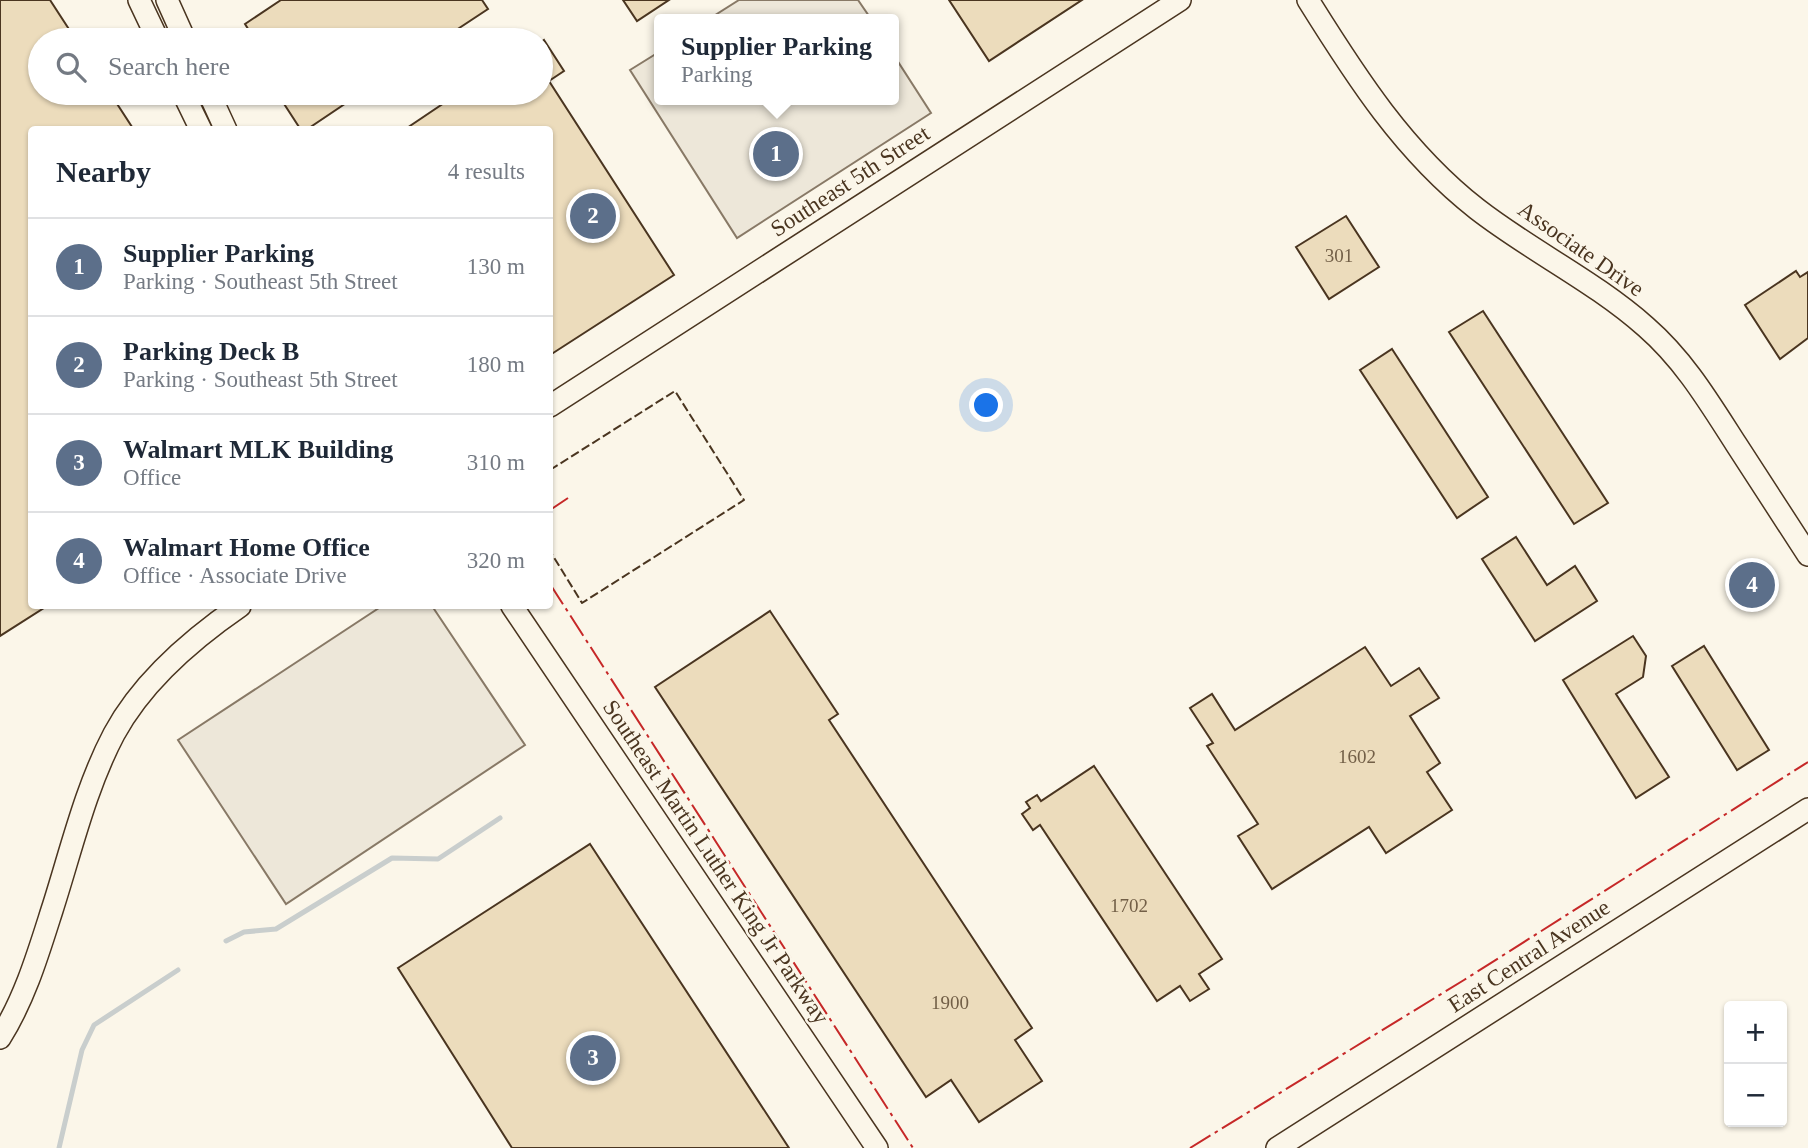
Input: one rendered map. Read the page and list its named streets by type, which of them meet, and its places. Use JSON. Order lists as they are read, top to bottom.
{
  "streets": {
    "street": [
      "Southeast 5th Street",
      "Associate Drive",
      "Southeast Martin Luther King Jr Parkway",
      "East Central Avenue"
    ]
  },
  "house_numbers": [
    "301",
    "1602",
    "1702",
    "1900"
  ],
  "page": {
    "popup": ["Supplier Parking", "Parking"],
    "search": "Search here",
    "heading": ["Nearby", "4 results"],
    "pins": [
      "1",
      "2",
      "4",
      "3"
    ],
    "list": [
      {
        "mark": "1",
        "name": "Supplier Parking",
        "note": "Parking · Southeast 5th Street",
        "value": "130 m"
      },
      {
        "mark": "2",
        "name": "Parking Deck B",
        "note": "Parking · Southeast 5th Street",
        "value": "180 m"
      },
      {
        "mark": "3",
        "name": "Walmart MLK Building",
        "note": "Office",
        "value": "310 m"
      },
      {
        "mark": "4",
        "name": "Walmart Home Office",
        "note": "Office · Associate Drive",
        "value": "320 m"
      }
    ],
    "map_buttons": ["+", "−"]
  }
}
